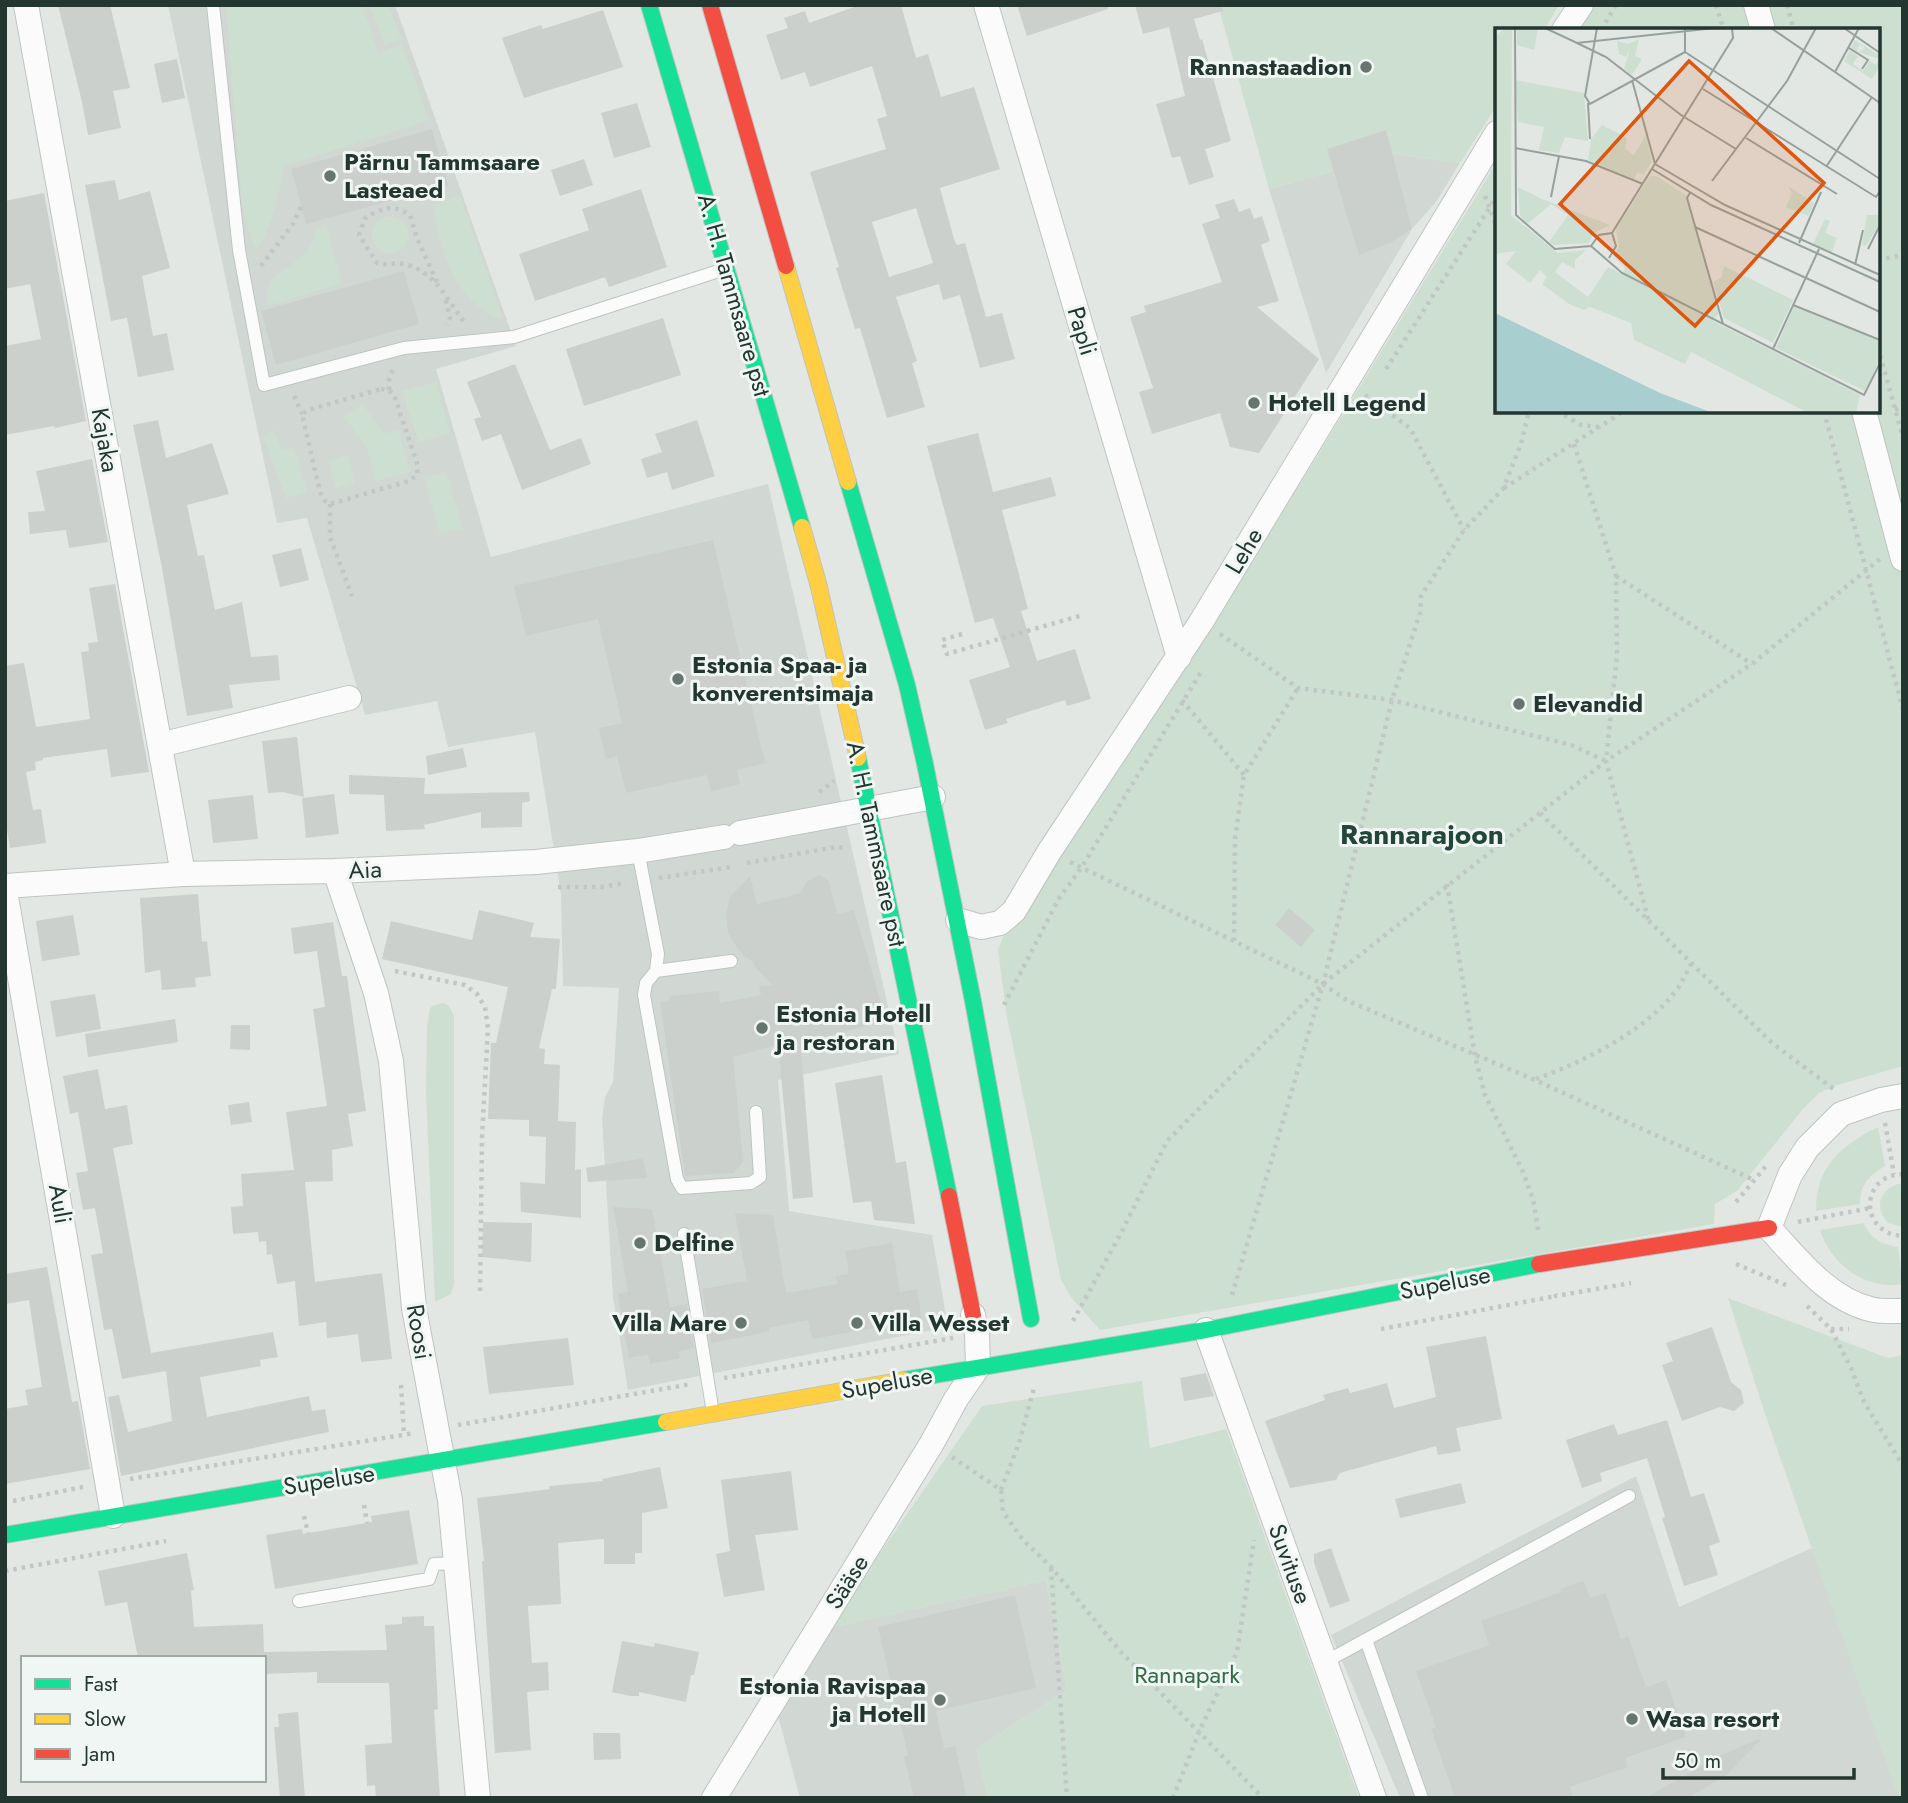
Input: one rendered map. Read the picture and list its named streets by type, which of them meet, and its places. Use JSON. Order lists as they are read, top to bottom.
{
  "streets": {
    "street": [
      "A. H. Tammsaare pst",
      "Papli",
      "Kajaka",
      "Lehe",
      "Aia",
      "Auli",
      "Supeluse",
      "Roosi",
      "Suvituse",
      "Sääse"
    ]
  },
  "crossings": [
    ["A. H. Tammsaare pst", "Aia"],
    ["A. H. Tammsaare pst", "Supeluse"],
    ["A. H. Tammsaare pst", "Sääse"],
    ["Papli", "Lehe"],
    ["Kajaka", "Aia"],
    ["Aia", "Auli"],
    ["Aia", "Roosi"],
    ["Auli", "Supeluse"],
    ["Supeluse", "Roosi"],
    ["Supeluse", "Suvituse"],
    ["Supeluse", "Sääse"]
  ],
  "districts": ["Rannarajoon"],
  "parks": ["Rannapark"],
  "places": [
    "Rannastaadion",
    "Pärnu Tammsaare Lasteaed",
    "Hotell Legend",
    "Estonia Spaa- ja konverentsimaja",
    "Elevandid",
    "Estonia Hotell ja restoran",
    "Delfine",
    "Villa Mare",
    "Villa Wesset",
    "Estonia Ravispaa ja Hotell",
    "Wasa resort"
  ],
  "legend": ["Fast", "Slow", "Jam"],
  "scale_bar": "50 m"
}
